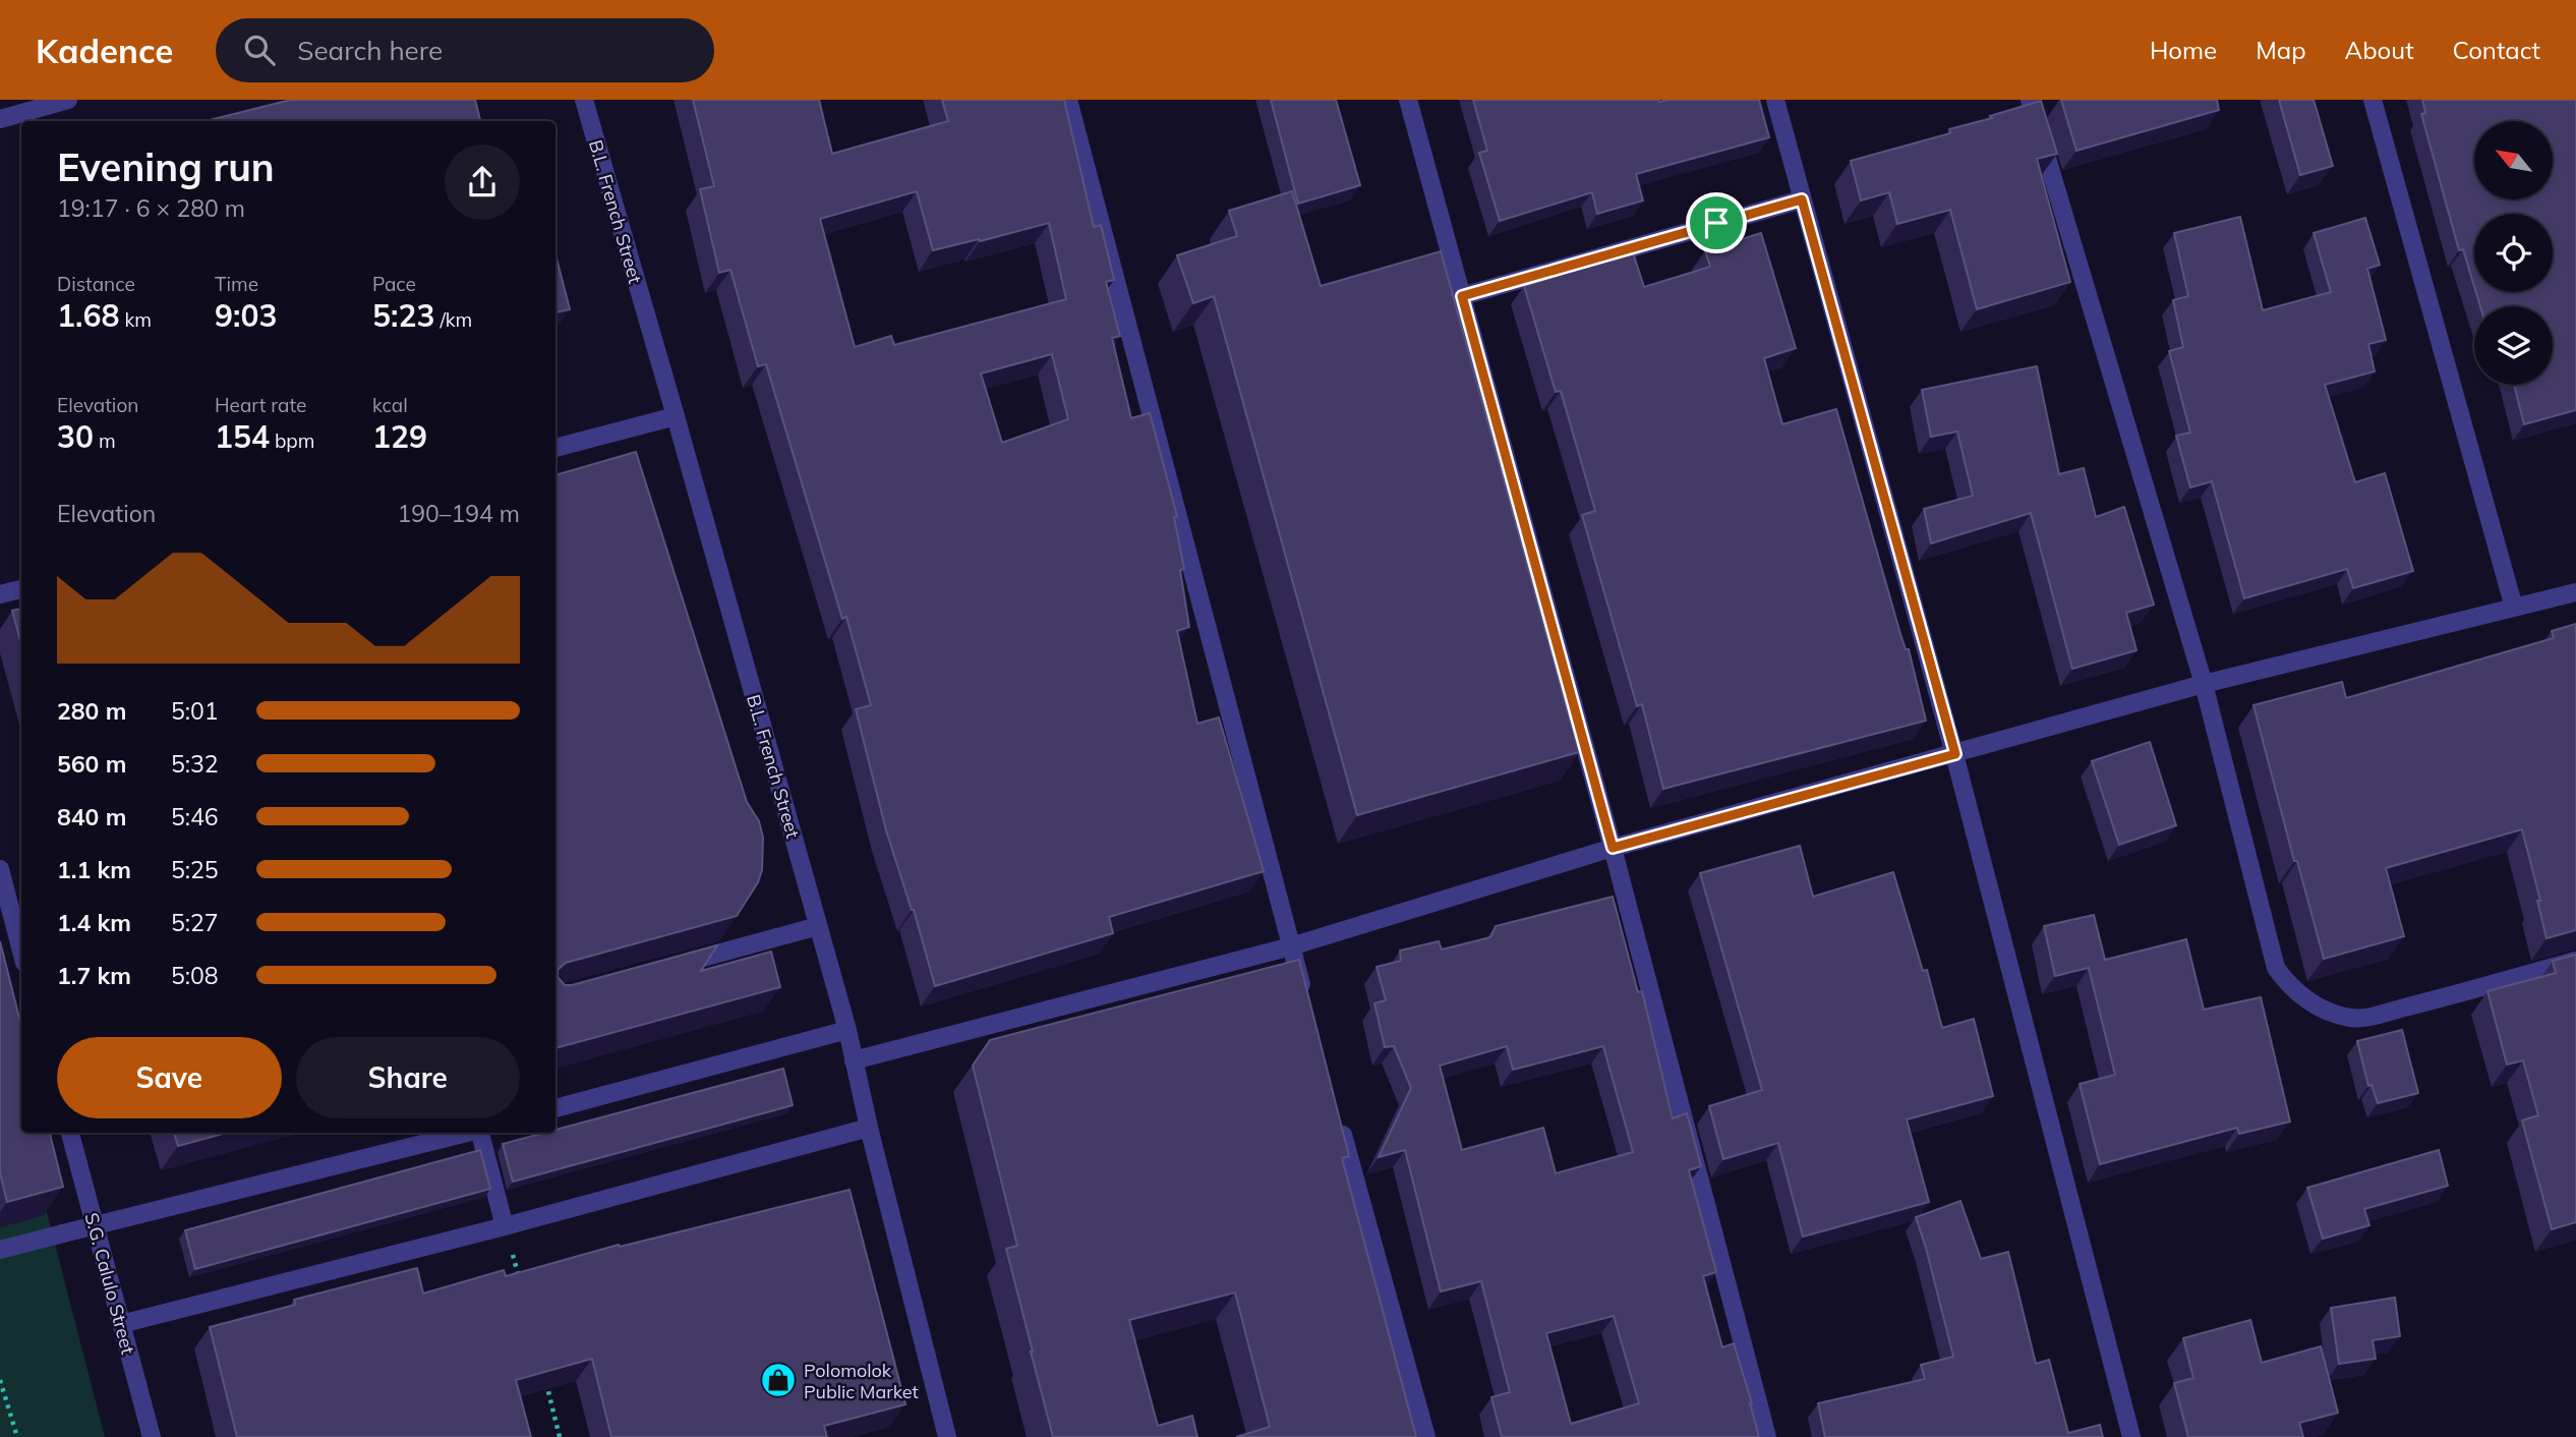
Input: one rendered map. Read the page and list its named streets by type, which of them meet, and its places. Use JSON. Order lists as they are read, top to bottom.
{
  "streets": {
    "street": ["B.L. French Street", "S.G. Calulo Street"]
  },
  "places": {
    "shop": ["Polomolok Public Market"]
  },
  "north": "top left",
  "page": {
    "header": "Kadence",
    "search": "Search here",
    "nav": [
      "Home",
      "Map",
      "About",
      "Contact"
    ],
    "heading": ["Evening run", "19:17 · 6 × 280 m"],
    "stats": [
      ["Distance", "1.68 km"],
      ["Time", "9:03"],
      ["Pace", "5:23 /km"],
      ["Elevation", "30 m"],
      ["Heart rate", "154 bpm"],
      ["kcal", "129"]
    ],
    "chart": ["Elevation", "190–194 m"],
    "list": [
      {
        "name": "280 m",
        "note": "5:01"
      },
      {
        "name": "560 m",
        "note": "5:32"
      },
      {
        "name": "840 m",
        "note": "5:46"
      },
      {
        "name": "1.1 km",
        "note": "5:25"
      },
      {
        "name": "1.4 km",
        "note": "5:27"
      },
      {
        "name": "1.7 km",
        "note": "5:08"
      }
    ],
    "buttons": ["Save", "Share"]
  }
}
